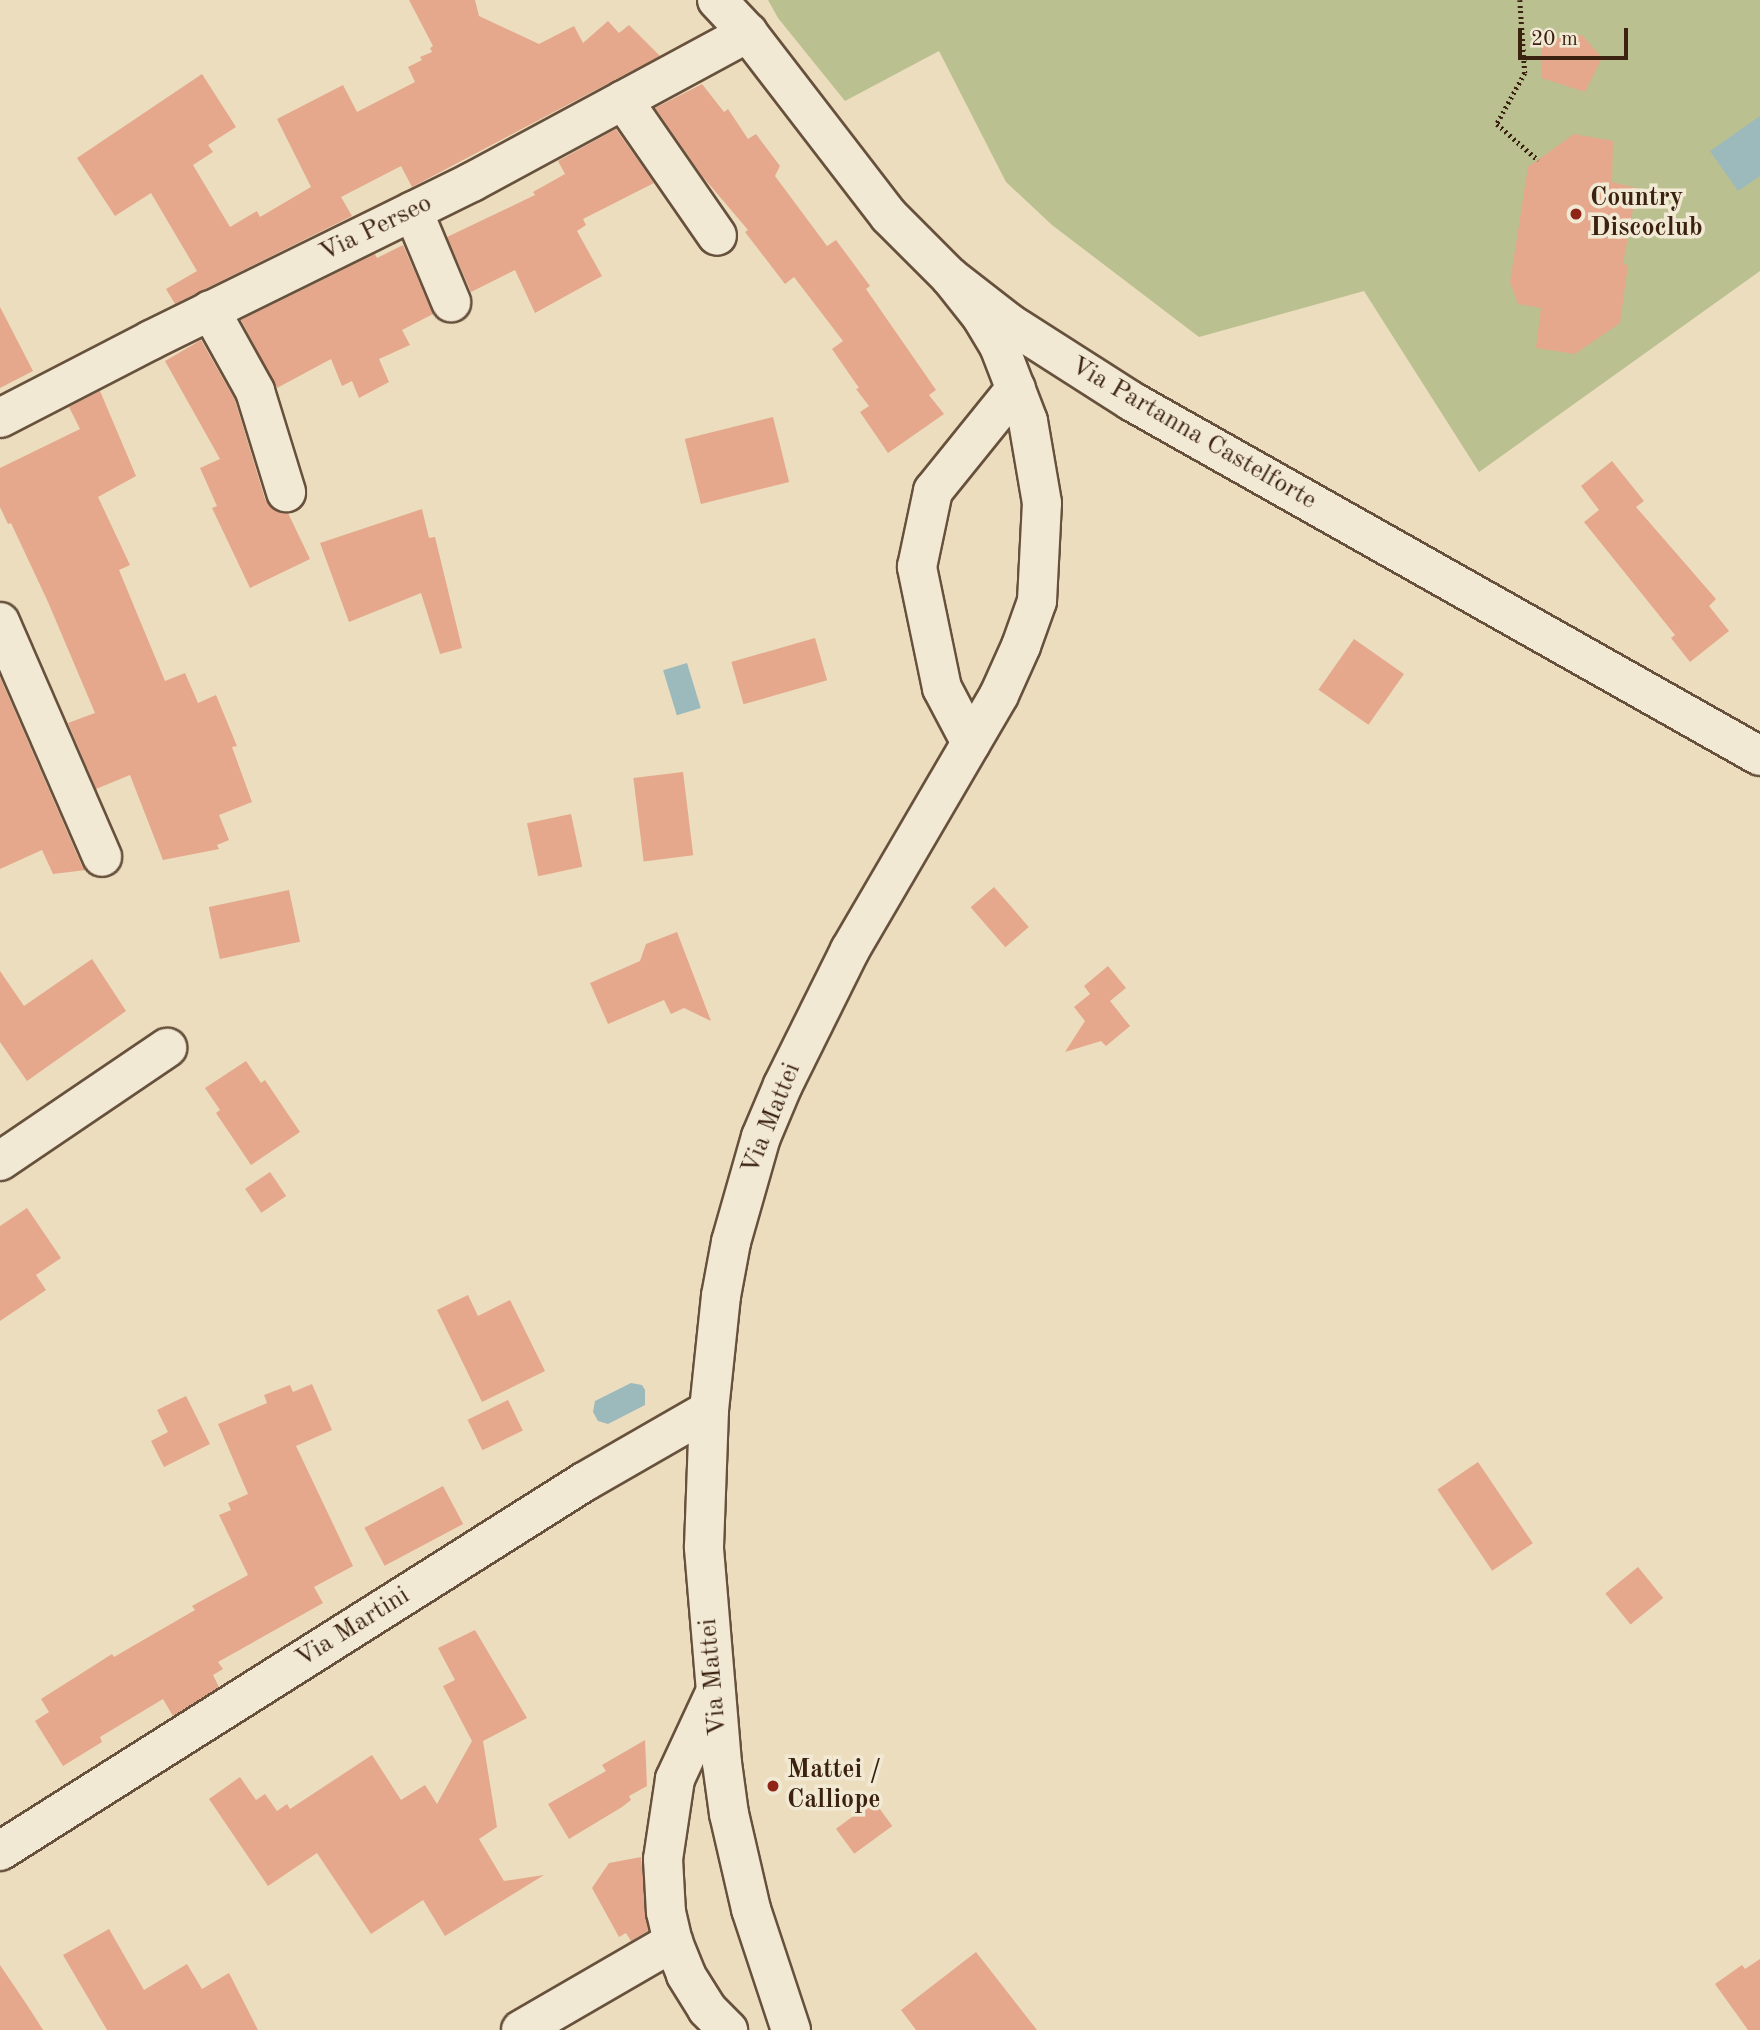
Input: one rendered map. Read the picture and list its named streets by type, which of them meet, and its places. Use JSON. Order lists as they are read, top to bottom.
{
  "streets": {
    "street": [
      "Via Perseo",
      "Via Partanna Castelforte",
      "Via Mattei",
      "Via Martini"
    ]
  },
  "crossings": [
    ["Via Perseo", "Via Partanna Castelforte"],
    ["Via Partanna Castelforte", "Via Mattei"],
    ["Via Mattei", "Via Martini"]
  ],
  "places": ["Country Discoclub", "Mattei / Calliope"],
  "scale_bar": "20 m"
}
